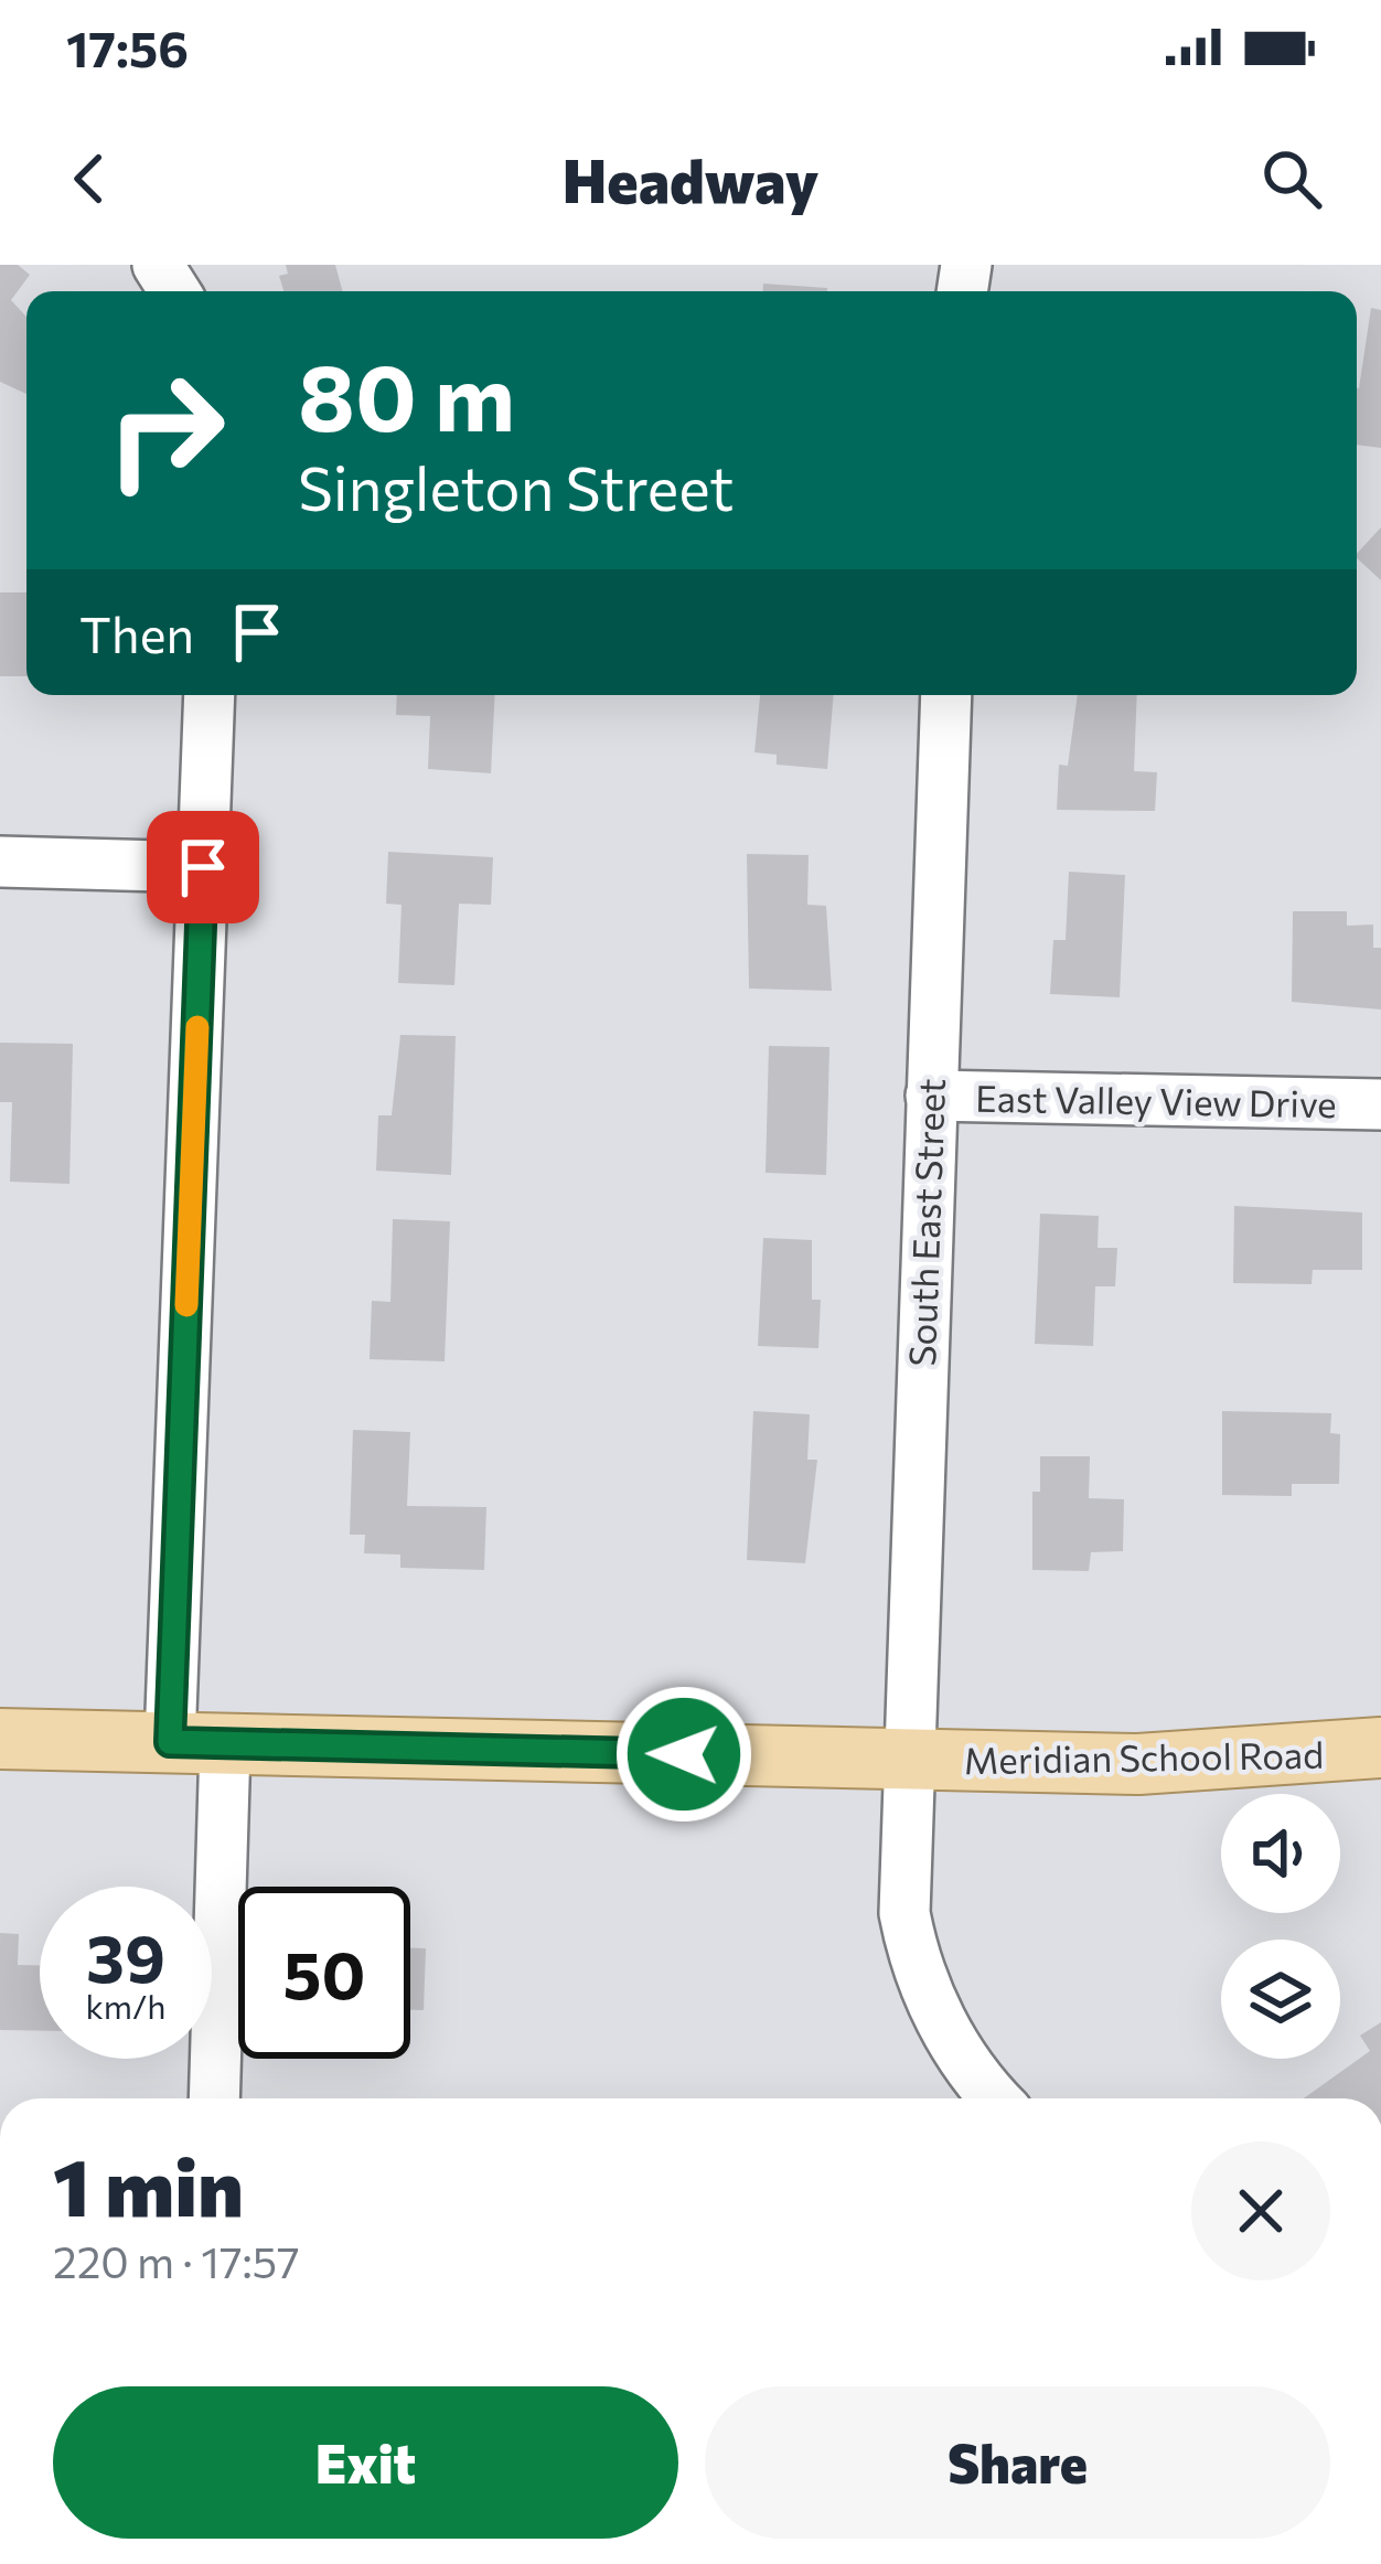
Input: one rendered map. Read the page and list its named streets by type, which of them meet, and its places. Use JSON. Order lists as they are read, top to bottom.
{
  "streets": {
    "main road": ["Meridian School Road"],
    "street": ["East Valley View Drive", "South East Street"]
  },
  "crossings": [
    ["East Valley View Drive", "South East Street"],
    ["South East Street", "Meridian School Road"]
  ],
  "page": {
    "status": "17:56",
    "header": "Headway",
    "turn": ["80 m", "Singleton Street"],
    "then": "Then",
    "speed": "39 km/h",
    "limit": "50",
    "heading": ["1 min", "220 m · 17:57"],
    "buttons": ["Exit", "Share"]
  }
}
